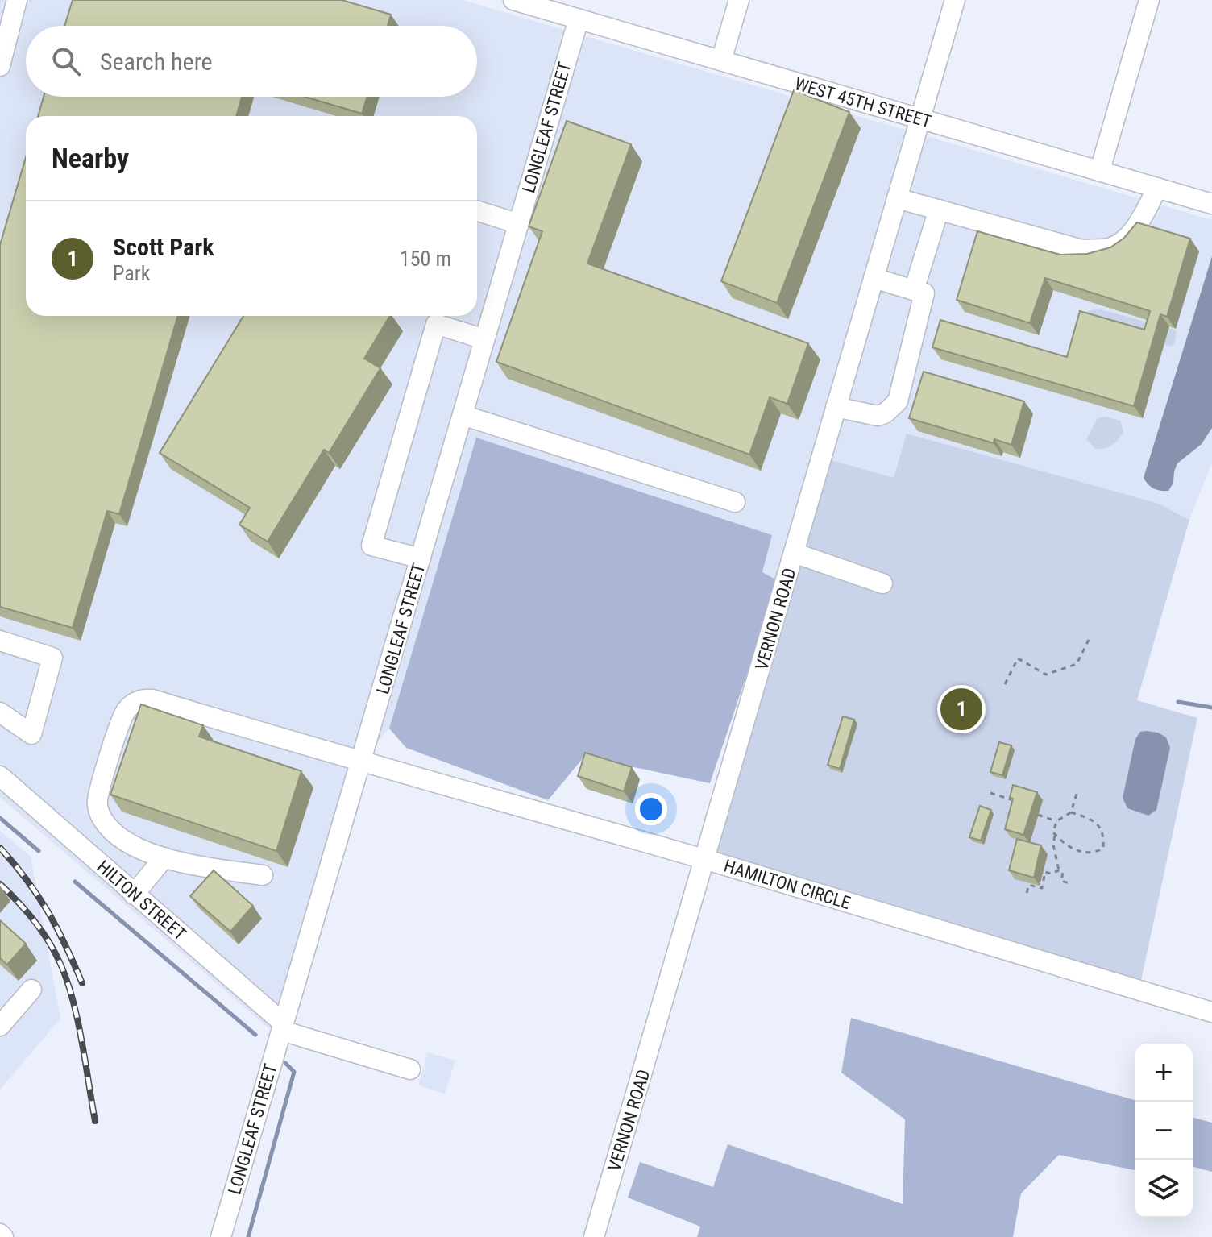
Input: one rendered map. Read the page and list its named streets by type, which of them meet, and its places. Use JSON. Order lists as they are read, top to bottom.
{
  "streets": {
    "street": [
      "WEST 45TH STREET",
      "LONGLEAF STREET",
      "VERNON ROAD",
      "HAMILTON CIRCLE",
      "HILTON STREET"
    ]
  },
  "crossings": [
    ["WEST 45TH STREET", "LONGLEAF STREET"],
    ["WEST 45TH STREET", "VERNON ROAD"],
    ["LONGLEAF STREET", "HAMILTON CIRCLE"],
    ["LONGLEAF STREET", "HILTON STREET"],
    ["VERNON ROAD", "HAMILTON CIRCLE"]
  ],
  "page": {
    "search": "Search here",
    "heading": "Nearby",
    "list": [
      {
        "mark": "1",
        "name": "Scott Park",
        "note": "Park",
        "value": "150 m"
      }
    ],
    "pins": "1",
    "map_buttons": ["+", "−"]
  }
}
